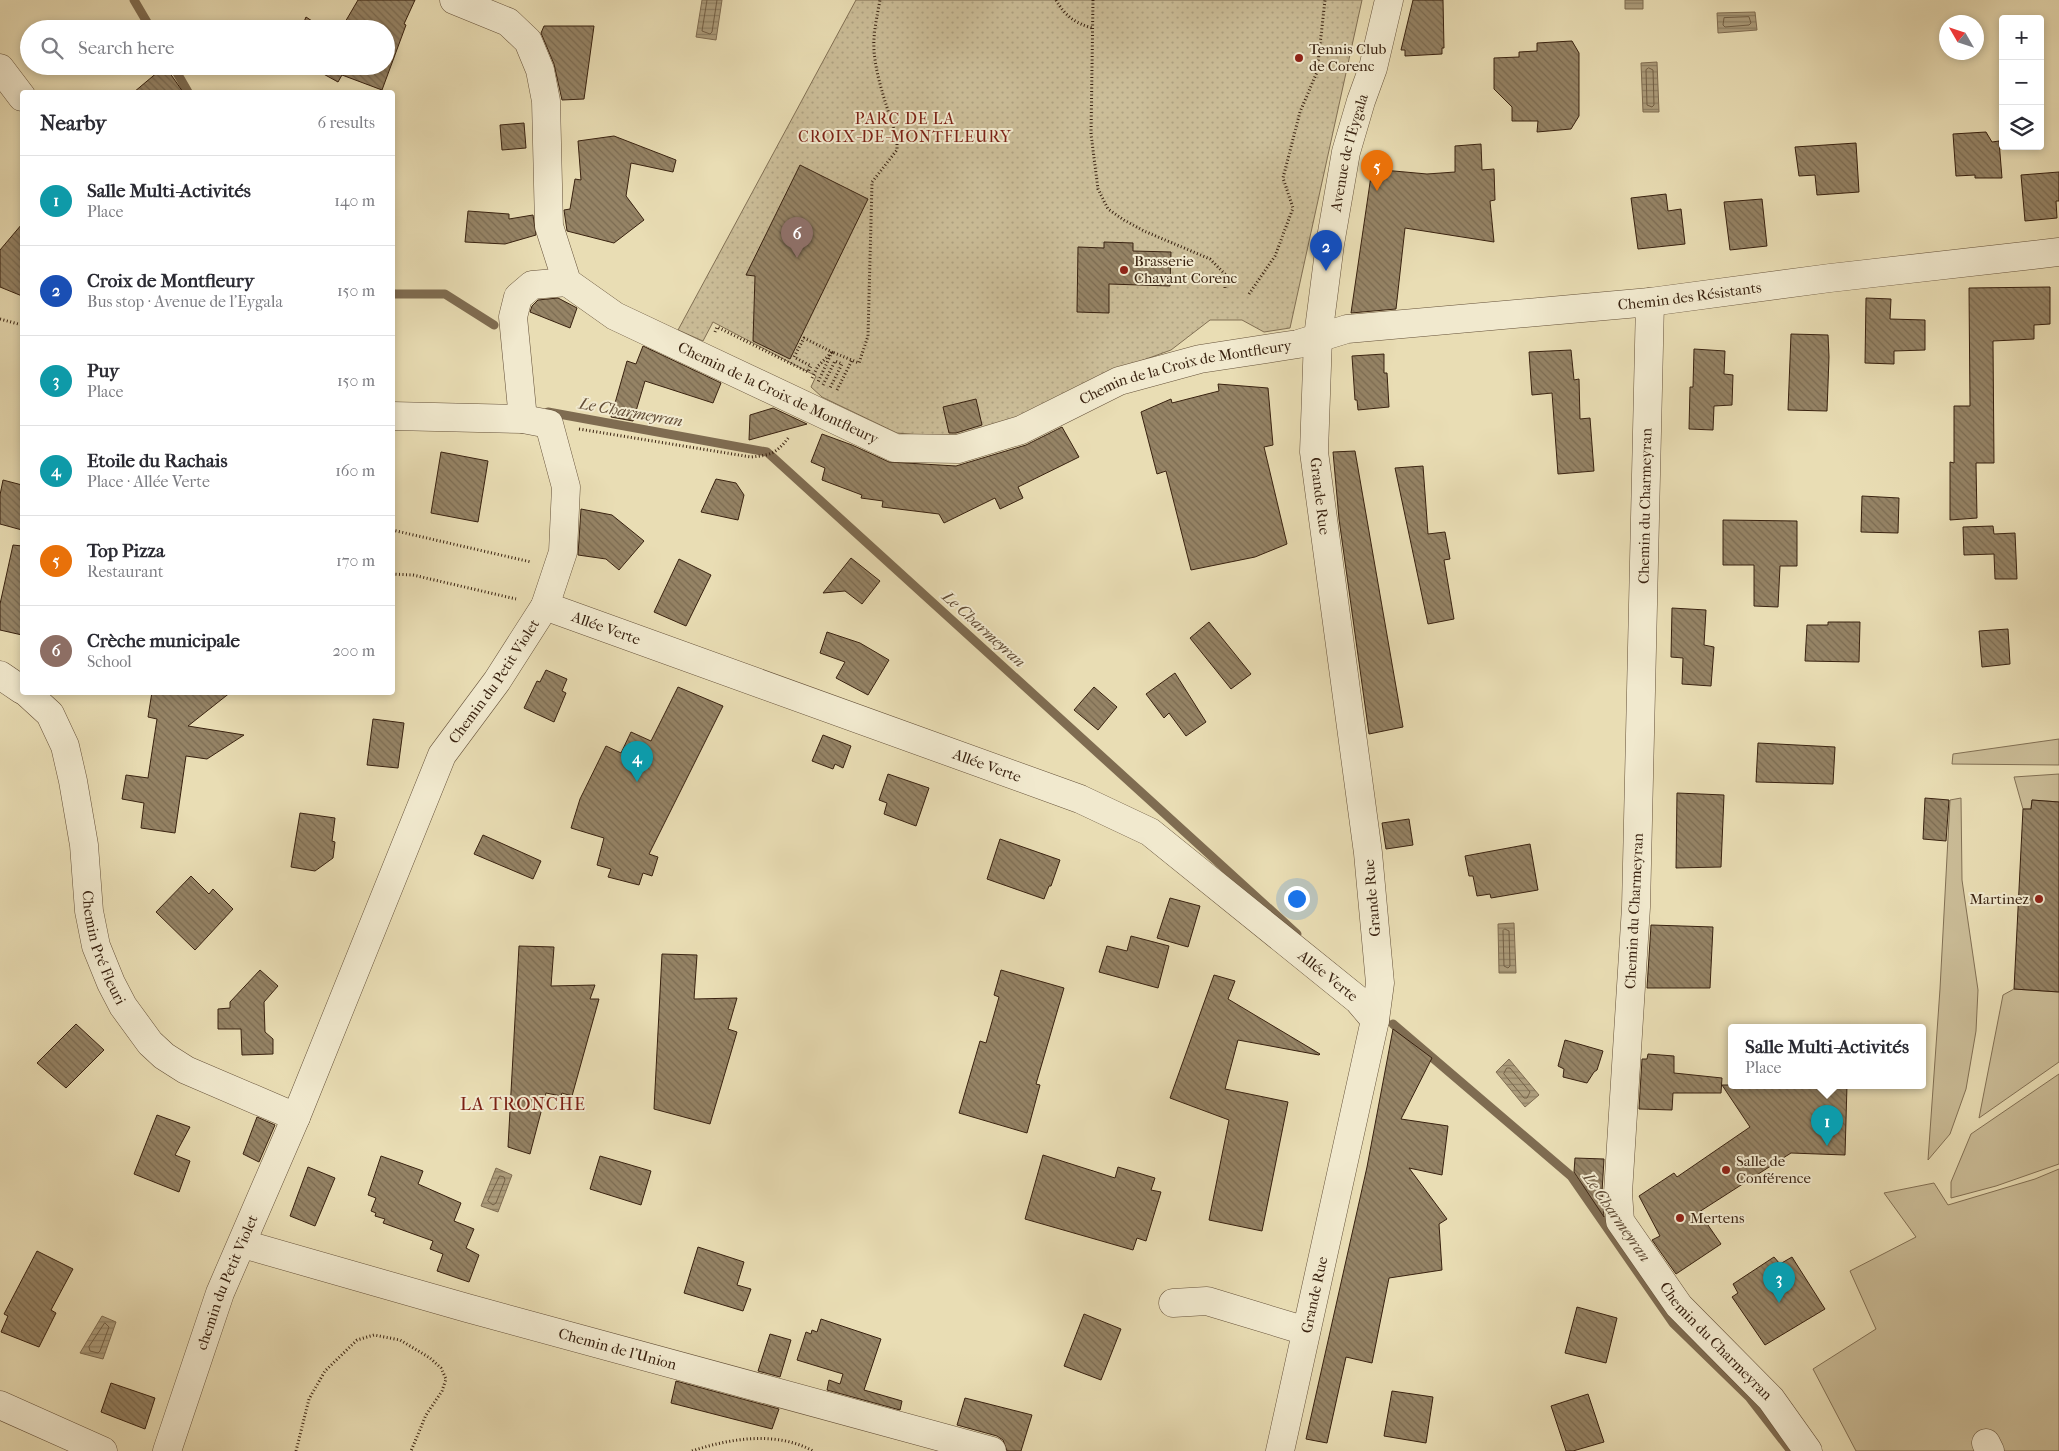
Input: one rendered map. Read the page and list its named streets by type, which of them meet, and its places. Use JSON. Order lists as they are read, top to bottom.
{
  "streets": {
    "street": [
      "Avenue de l'Eygala",
      "Chemin des Résistants",
      "Chemin de la Croix de Montfleury",
      "Grande Rue",
      "Chemin du Charmeyran",
      "Allée Verte",
      "Chemin du Petit Violet",
      "Chemin Pré Fleuri",
      "chemin du Petit Violet",
      "Chemin de l'Union"
    ]
  },
  "crossings": [
    ["Avenue de l'Eygala", "Chemin des Résistants"],
    ["Avenue de l'Eygala", "Chemin de la Croix de Montfleury"],
    ["Avenue de l'Eygala", "Grande Rue"],
    ["Chemin des Résistants", "Chemin de la Croix de Montfleury"],
    ["Chemin des Résistants", "Grande Rue"],
    ["Chemin des Résistants", "Chemin du Charmeyran"],
    ["Chemin de la Croix de Montfleury", "Grande Rue"],
    ["Chemin de la Croix de Montfleury", "Chemin du Petit Violet"],
    ["Grande Rue", "Allée Verte"],
    ["Allée Verte", "Chemin du Petit Violet"],
    ["Chemin du Petit Violet", "Chemin Pré Fleuri"],
    ["Chemin du Petit Violet", "chemin du Petit Violet"],
    ["Chemin Pré Fleuri", "chemin du Petit Violet"],
    ["chemin du Petit Violet", "Chemin de l'Union"]
  ],
  "districts": ["PARC DE LA CROIX-DE-MONTFLEURY", "LA TRONCHE"],
  "water": ["Le Charmeyran"],
  "places": [
    "Tennis Club de Corenc",
    "Brasserie Chavant Corenc",
    "Martinez",
    "Salle de Conférence",
    "Mertens"
  ],
  "north": "top left",
  "page": {
    "map_buttons": ["+", "−"],
    "search": "Search here",
    "heading": ["Nearby", "6 results"],
    "pins": [
      "5",
      "6",
      "2",
      "4",
      "1",
      "3"
    ],
    "list": [
      {
        "mark": "1",
        "name": "Salle Multi-Activités",
        "note": "Place",
        "value": "140 m"
      },
      {
        "mark": "2",
        "name": "Croix de Montfleury",
        "note": "Bus stop · Avenue de l'Eygala",
        "value": "150 m"
      },
      {
        "mark": "3",
        "name": "Puy",
        "note": "Place",
        "value": "150 m"
      },
      {
        "mark": "4",
        "name": "Etoile du Rachais",
        "note": "Place · Allée Verte",
        "value": "160 m"
      },
      {
        "mark": "5",
        "name": "Top Pizza",
        "note": "Restaurant",
        "value": "170 m"
      },
      {
        "mark": "6",
        "name": "Crèche municipale",
        "note": "School",
        "value": "200 m"
      }
    ],
    "popup": ["Salle Multi-Activités", "Place"]
  }
}
